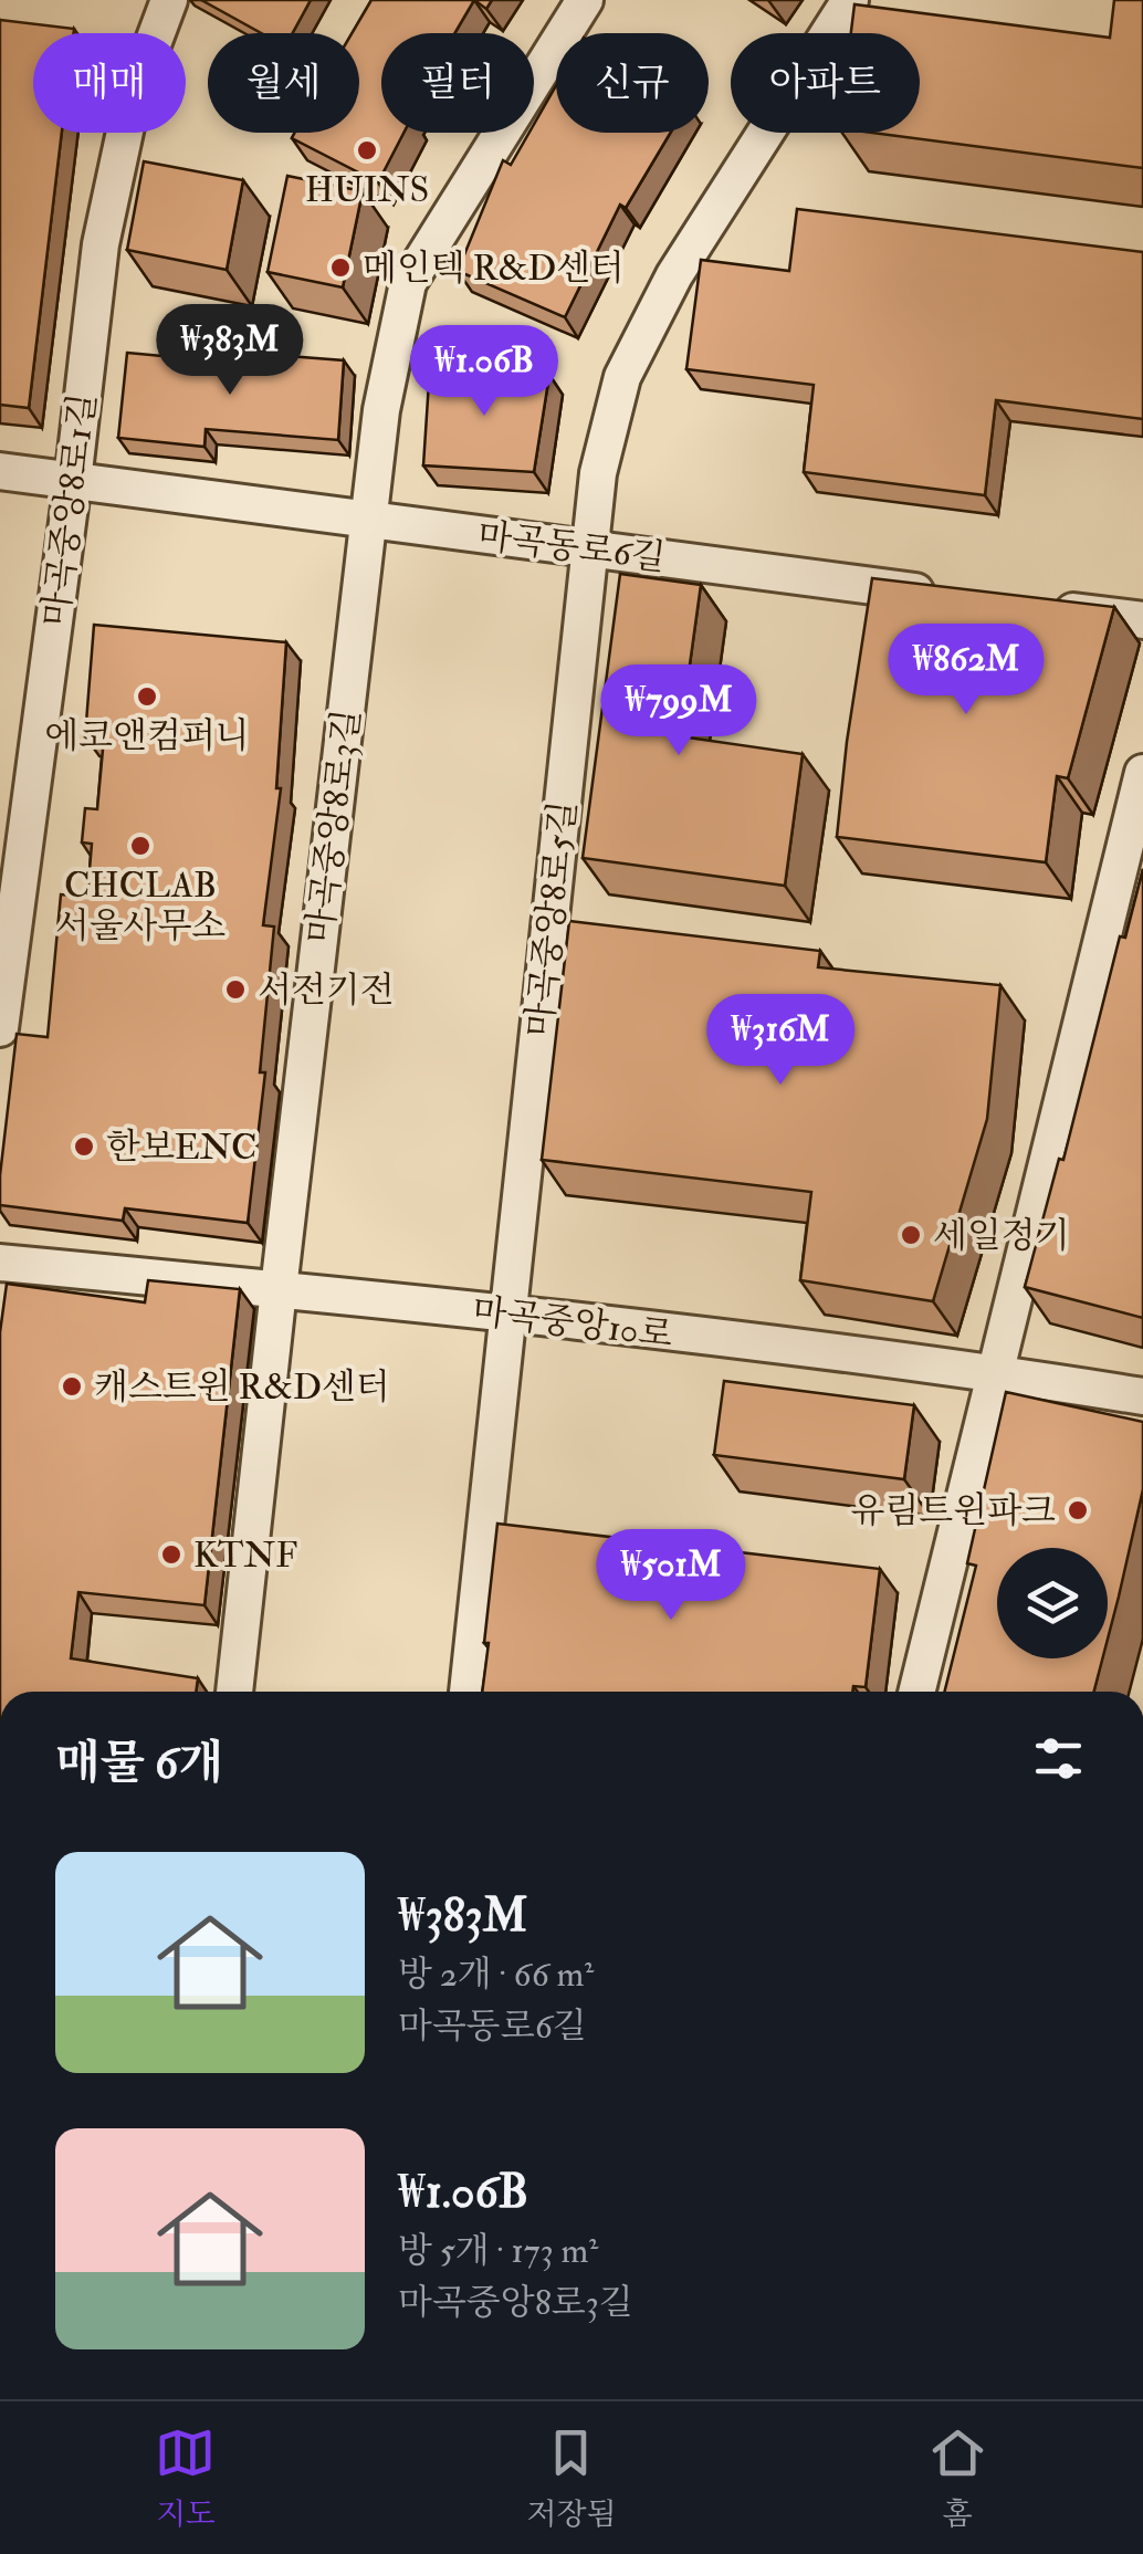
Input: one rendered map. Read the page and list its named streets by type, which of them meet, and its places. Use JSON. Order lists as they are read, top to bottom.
{
  "streets": {
    "street": [
      "마곡중앙8로1길",
      "마곡동로6길",
      "마곡중앙8로3길",
      "마곡중앙8로5길",
      "마곡중앙10로"
    ]
  },
  "crossings": [
    ["마곡중앙8로1길", "마곡동로6길"],
    ["마곡동로6길", "마곡중앙8로3길"],
    ["마곡동로6길", "마곡중앙8로5길"],
    ["마곡중앙8로3길", "마곡중앙10로"],
    ["마곡중앙8로5길", "마곡중앙10로"]
  ],
  "places": [
    "HUINS",
    "메인텍 R&D센터",
    "에코앤컴퍼니",
    "CHCLAB 서울사무소",
    "서전기전",
    "한보ENC",
    "세일정기",
    "캐스트윈 R&D센터",
    "유림트윈파크",
    "KTNF"
  ],
  "page": {
    "chip": [
      "매매",
      "월세",
      "필터",
      "신규",
      "아파트"
    ],
    "price": [
      "₩383M",
      "₩1.06B",
      "₩862M",
      "₩799M",
      "₩316M",
      "₩501M"
    ],
    "heading": "매물 6개",
    "list": [
      {
        "name": "₩383M",
        "note": "방 2개 · 66 m² · 마곡동로6길"
      },
      {
        "name": "₩1.06B",
        "note": "방 5개 · 173 m² · 마곡중앙8로3길"
      }
    ],
    "tabs": ["지도", "저장됨", "홈"]
  }
}
